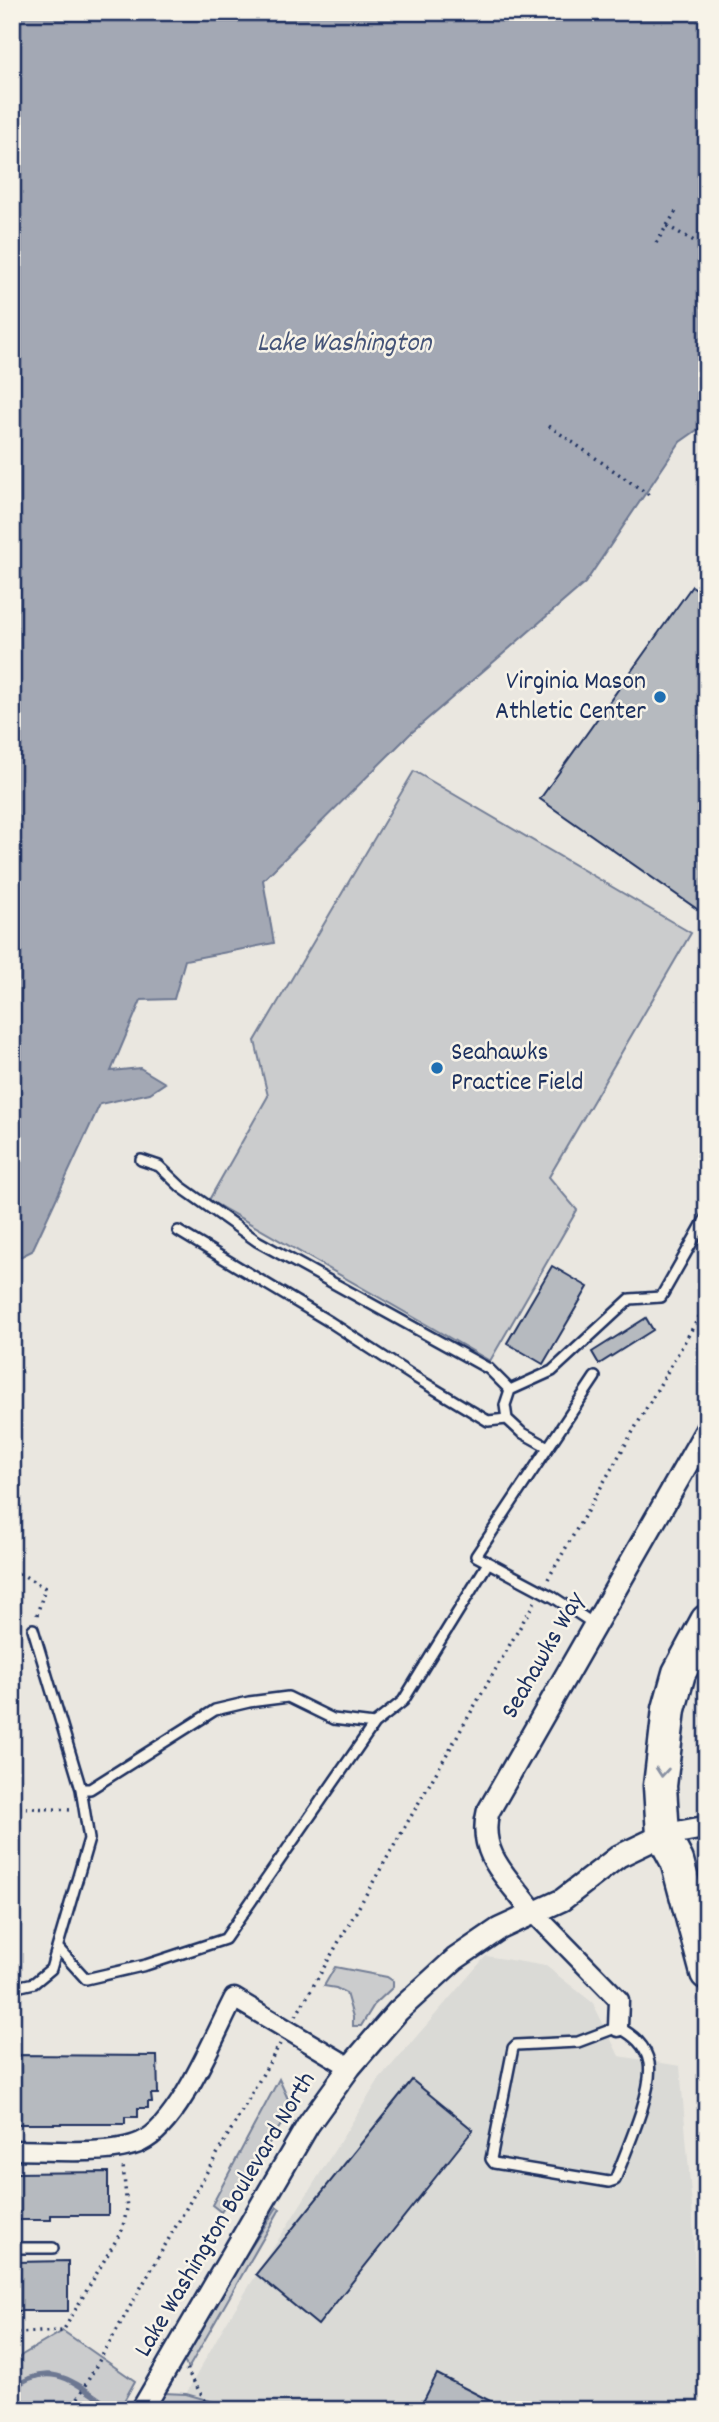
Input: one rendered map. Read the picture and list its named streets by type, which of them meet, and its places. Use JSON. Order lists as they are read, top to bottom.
{
  "streets": {
    "street": ["Seahawks Way", "Lake Washington Boulevard North"]
  },
  "crossings": [
    ["Seahawks Way", "Lake Washington Boulevard North"]
  ],
  "water": ["Lake Washington"],
  "places": ["Virginia Mason Athletic Center", "Seahawks Practice Field"]
}
